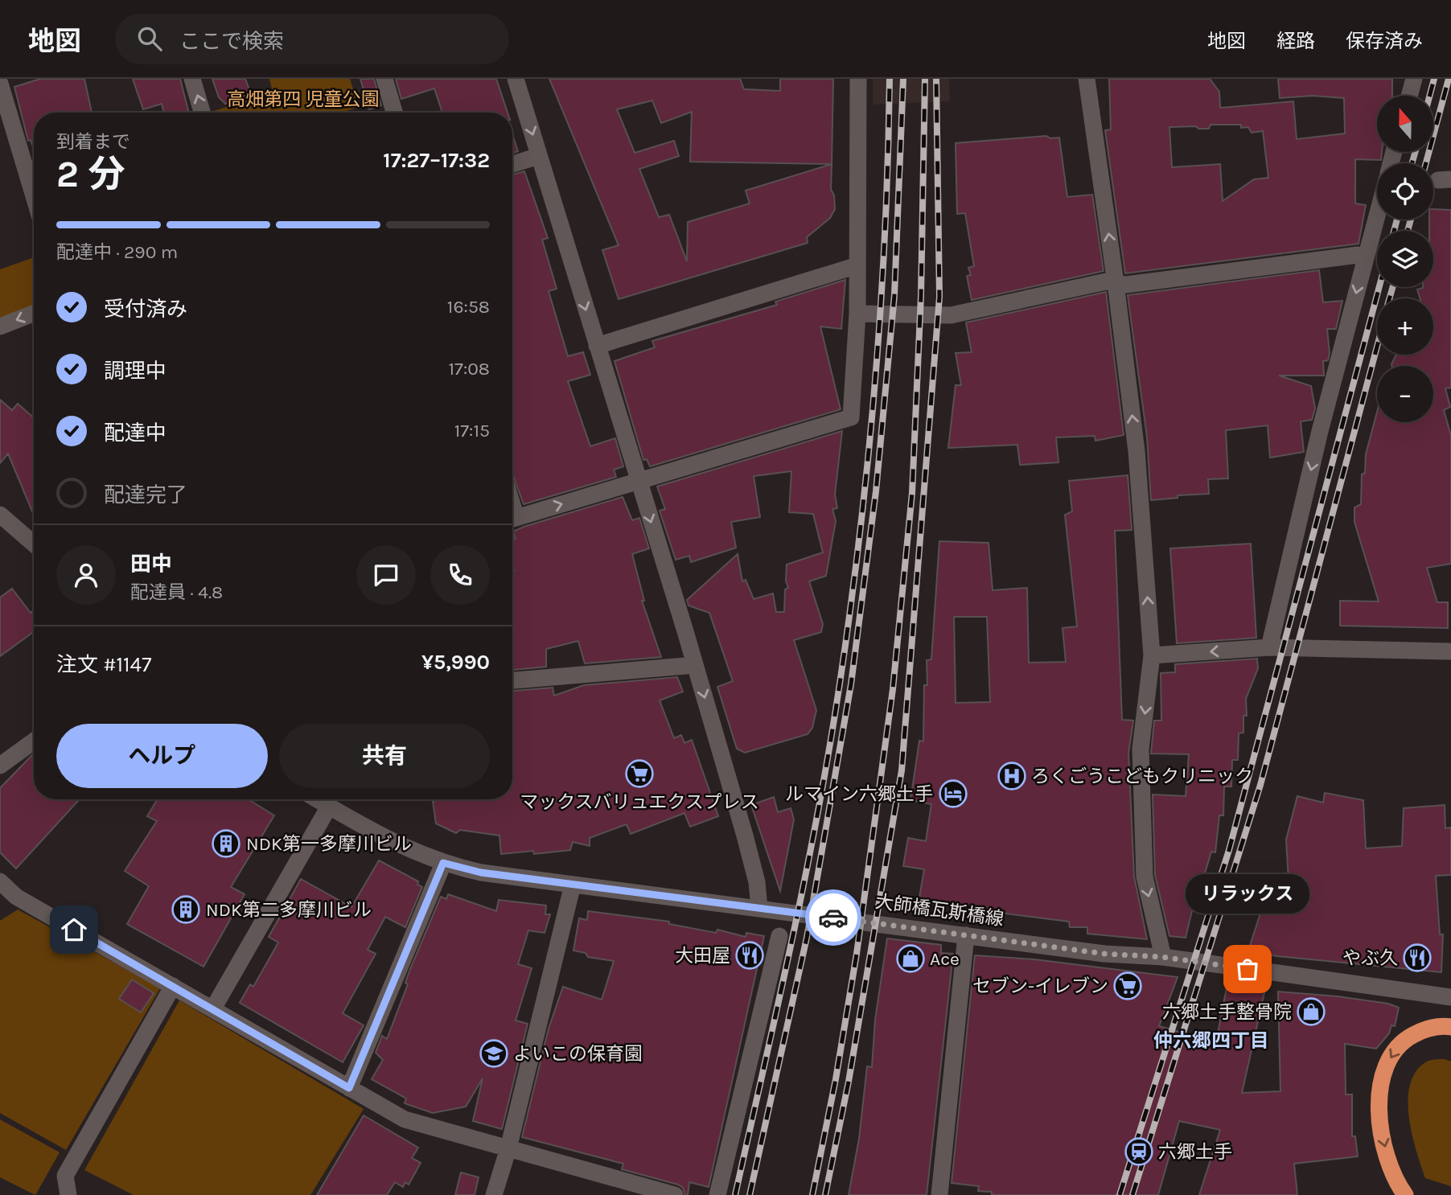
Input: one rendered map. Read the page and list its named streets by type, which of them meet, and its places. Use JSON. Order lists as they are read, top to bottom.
{
  "streets": {
    "street": ["大師橋瓦斯橋線"]
  },
  "districts": ["仲六郷四丁目"],
  "parks": ["高畑第四 児童公園"],
  "places": {
    "supermarket": ["マックスバリュエクスプレス", "セブン-イレブン"],
    "hospital": ["ろくごうこどもクリニック"],
    "hotel": ["ルマイン六郷土手"],
    "building": ["NDK第一多摩川ビル", "NDK第二多摩川ビル"],
    "restaurant": ["大田屋", "やぶ久"],
    "shop": ["Ace", "六郷土手整骨院"],
    "other": ["リラックス"],
    "school or university": ["よいこの保育園"],
    "station": ["六郷土手"]
  },
  "north": "top",
  "page": {
    "header": "地図",
    "search": "ここで検索",
    "nav": ["地図", "経路", "保存済み"],
    "map_buttons": ["+", "−"],
    "heading": ["2 分", "到着まで", "17:27–17:32"],
    "panel": [
      "田中",
      "配達員 · 4.8",
      "注文 #1147",
      "¥5,990"
    ],
    "bar": "配達中 · 290 m",
    "list": [
      ["受付済み", "16:58"],
      ["調理中", "17:08"],
      ["配達中", "17:15"],
      "配達完了"
    ],
    "buttons": ["ヘルプ", "共有"],
    "bubble": "リラックス"
  }
}
